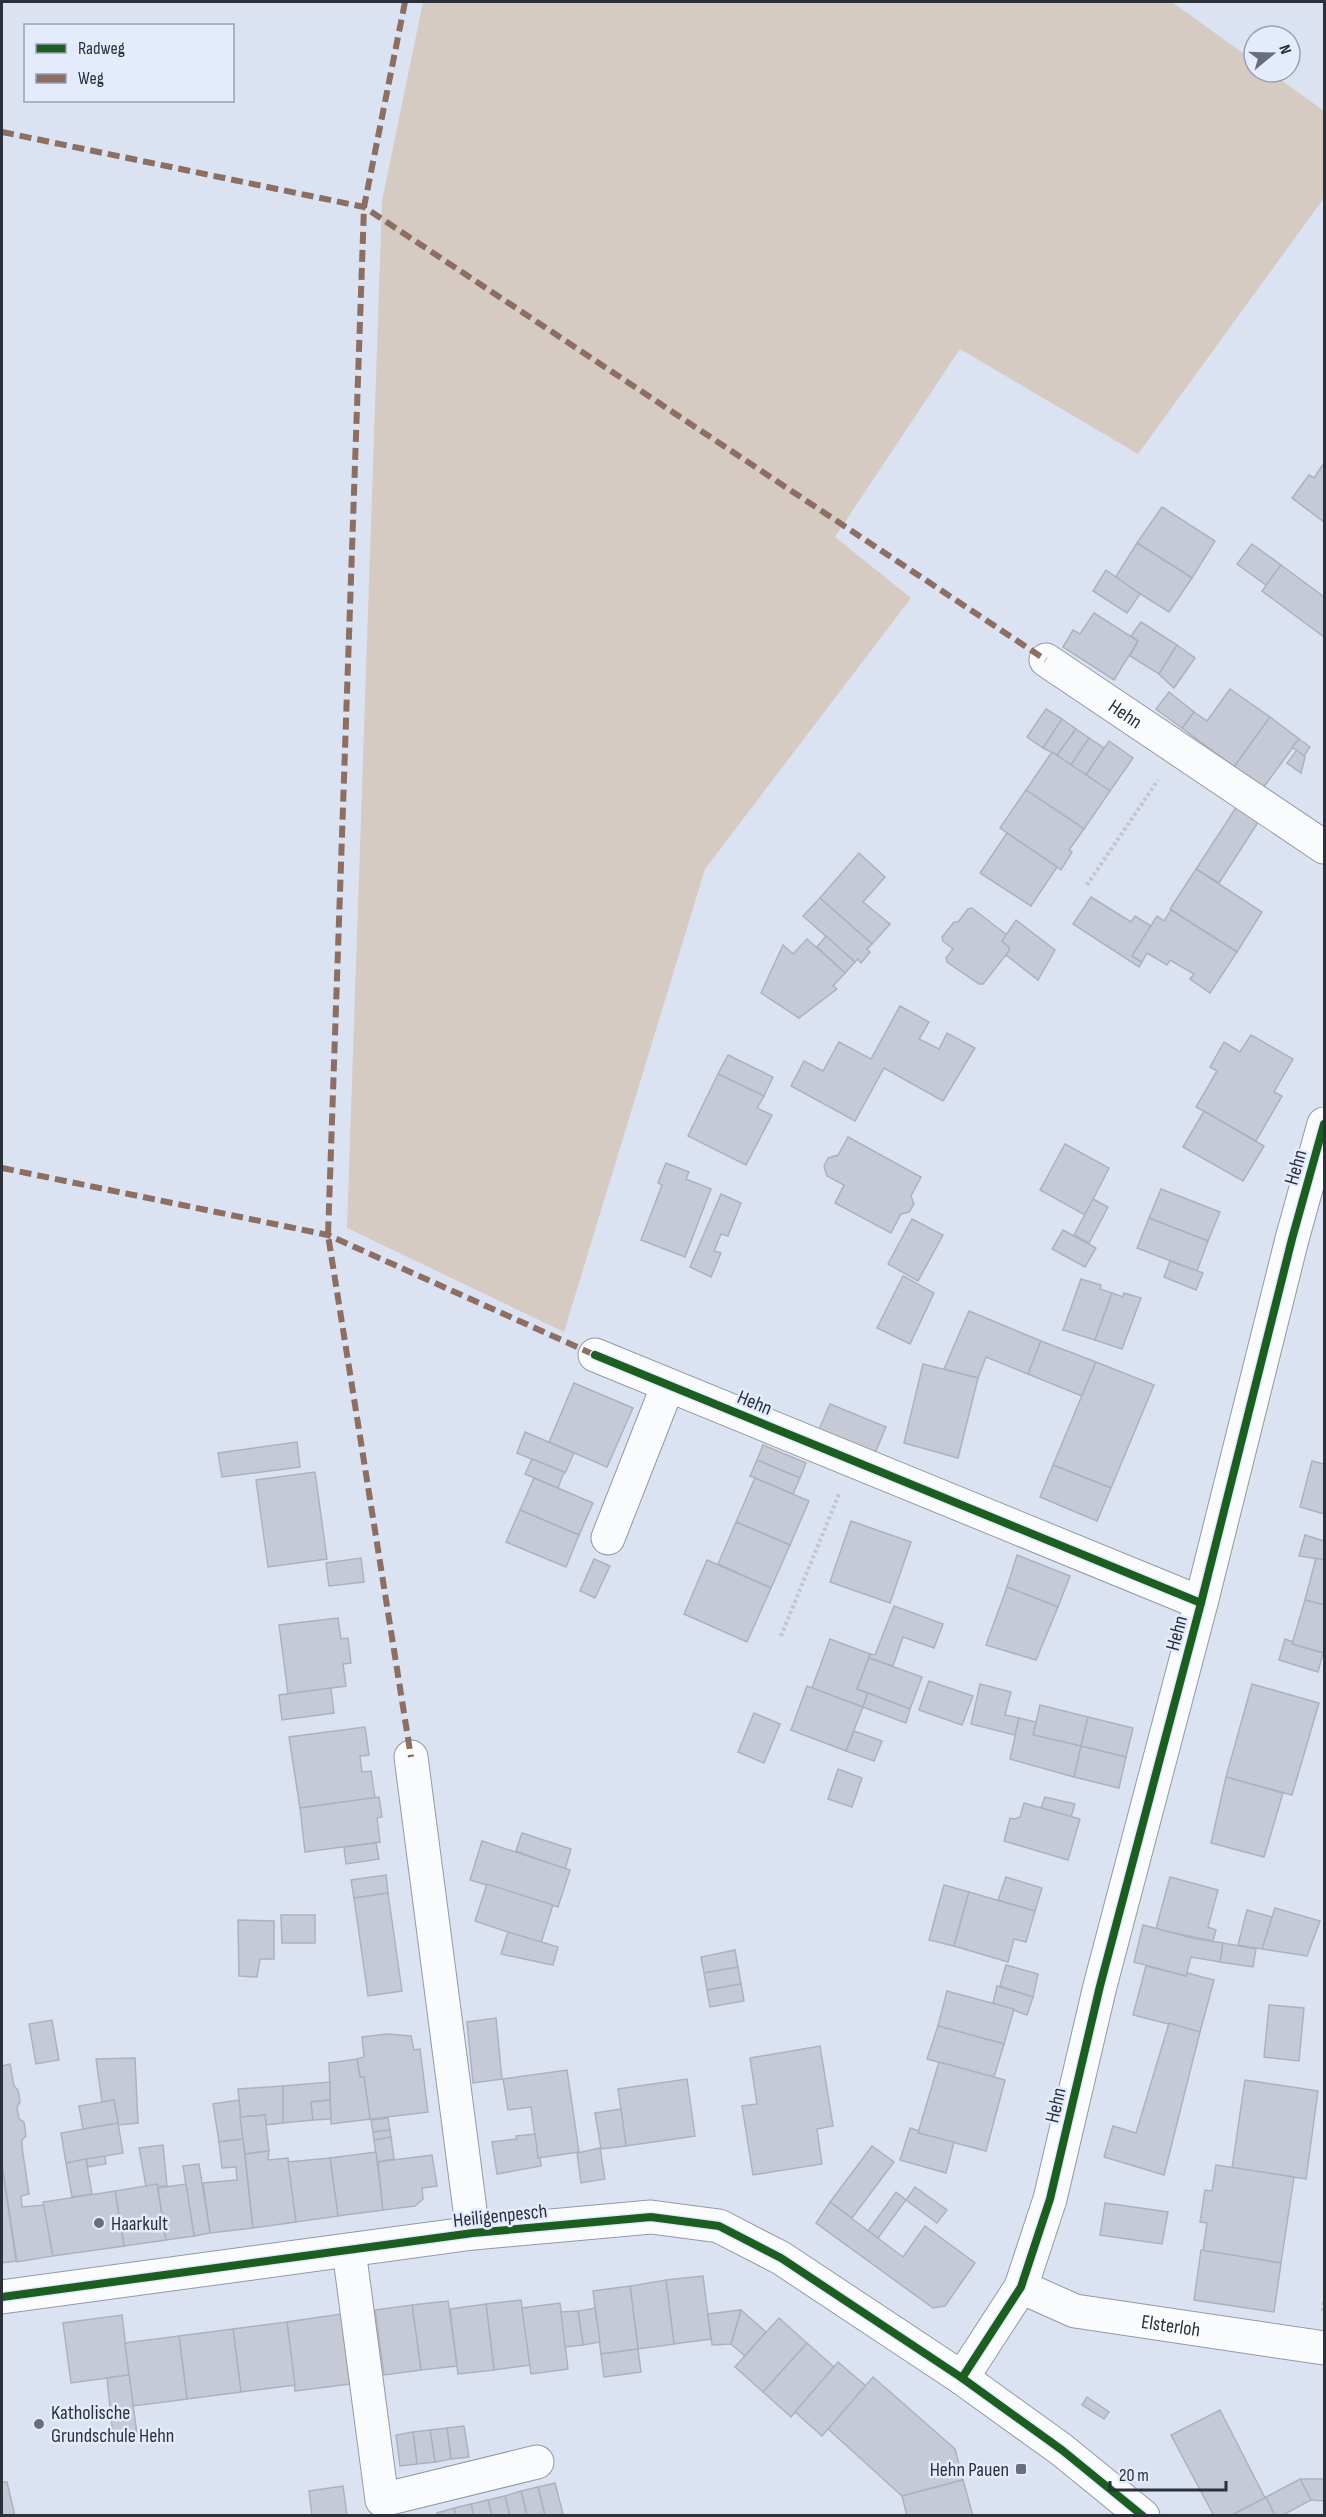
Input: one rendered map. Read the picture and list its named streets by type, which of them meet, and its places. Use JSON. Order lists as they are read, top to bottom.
{
  "streets": {
    "street": ["Hehn", "Heiligenpesch", "Elsterloh"]
  },
  "crossings": [
    ["Hehn", "Heiligenpesch"],
    ["Hehn", "Elsterloh"]
  ],
  "places": {
    "other": ["Haarkult", "Katholische Grundschule Hehn"],
    "transit": ["Hehn Pauen"]
  },
  "legend": ["Radweg", "Weg"],
  "scale_bar": "20 m",
  "north": "right"
}
